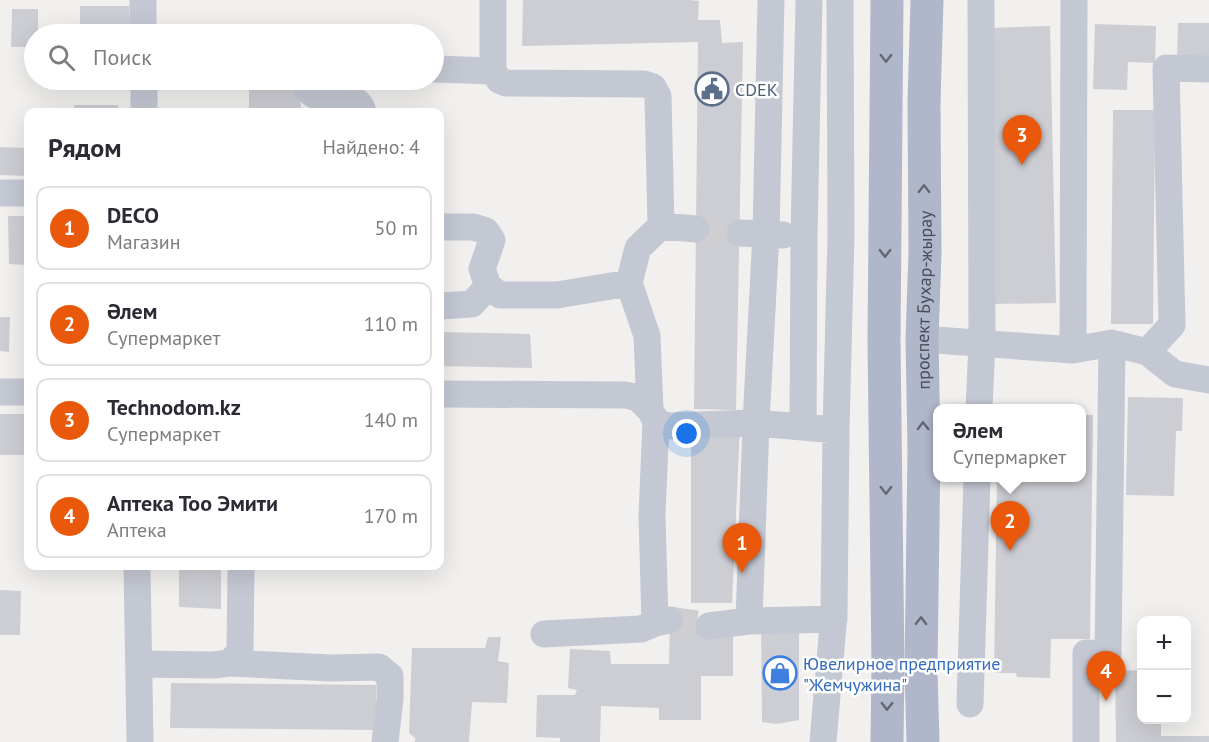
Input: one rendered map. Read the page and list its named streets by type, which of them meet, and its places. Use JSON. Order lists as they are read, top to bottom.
{
  "streets": {
    "main road": ["проспект Бухар-жырау"]
  },
  "places": {
    "public building": ["CDEK"],
    "shop": ["Ювелирное предприятие \"Жемчужина\""]
  },
  "page": {
    "search": "Поиск",
    "heading": ["Рядом", "Найдено: 4"],
    "pins": [
      "3",
      "2",
      "1",
      "4"
    ],
    "list": [
      {
        "mark": "1",
        "name": "DECO",
        "note": "Магазин",
        "value": "50 m"
      },
      {
        "mark": "2",
        "name": "Әлем",
        "note": "Супермаркет",
        "value": "110 m"
      },
      {
        "mark": "3",
        "name": "Technodom.kz",
        "note": "Супермаркет",
        "value": "140 m"
      },
      {
        "mark": "4",
        "name": "Аптека Тоо Эмити",
        "note": "Аптека",
        "value": "170 m"
      }
    ],
    "popup": ["Әлем", "Супермаркет"],
    "map_buttons": ["+", "−"]
  }
}
